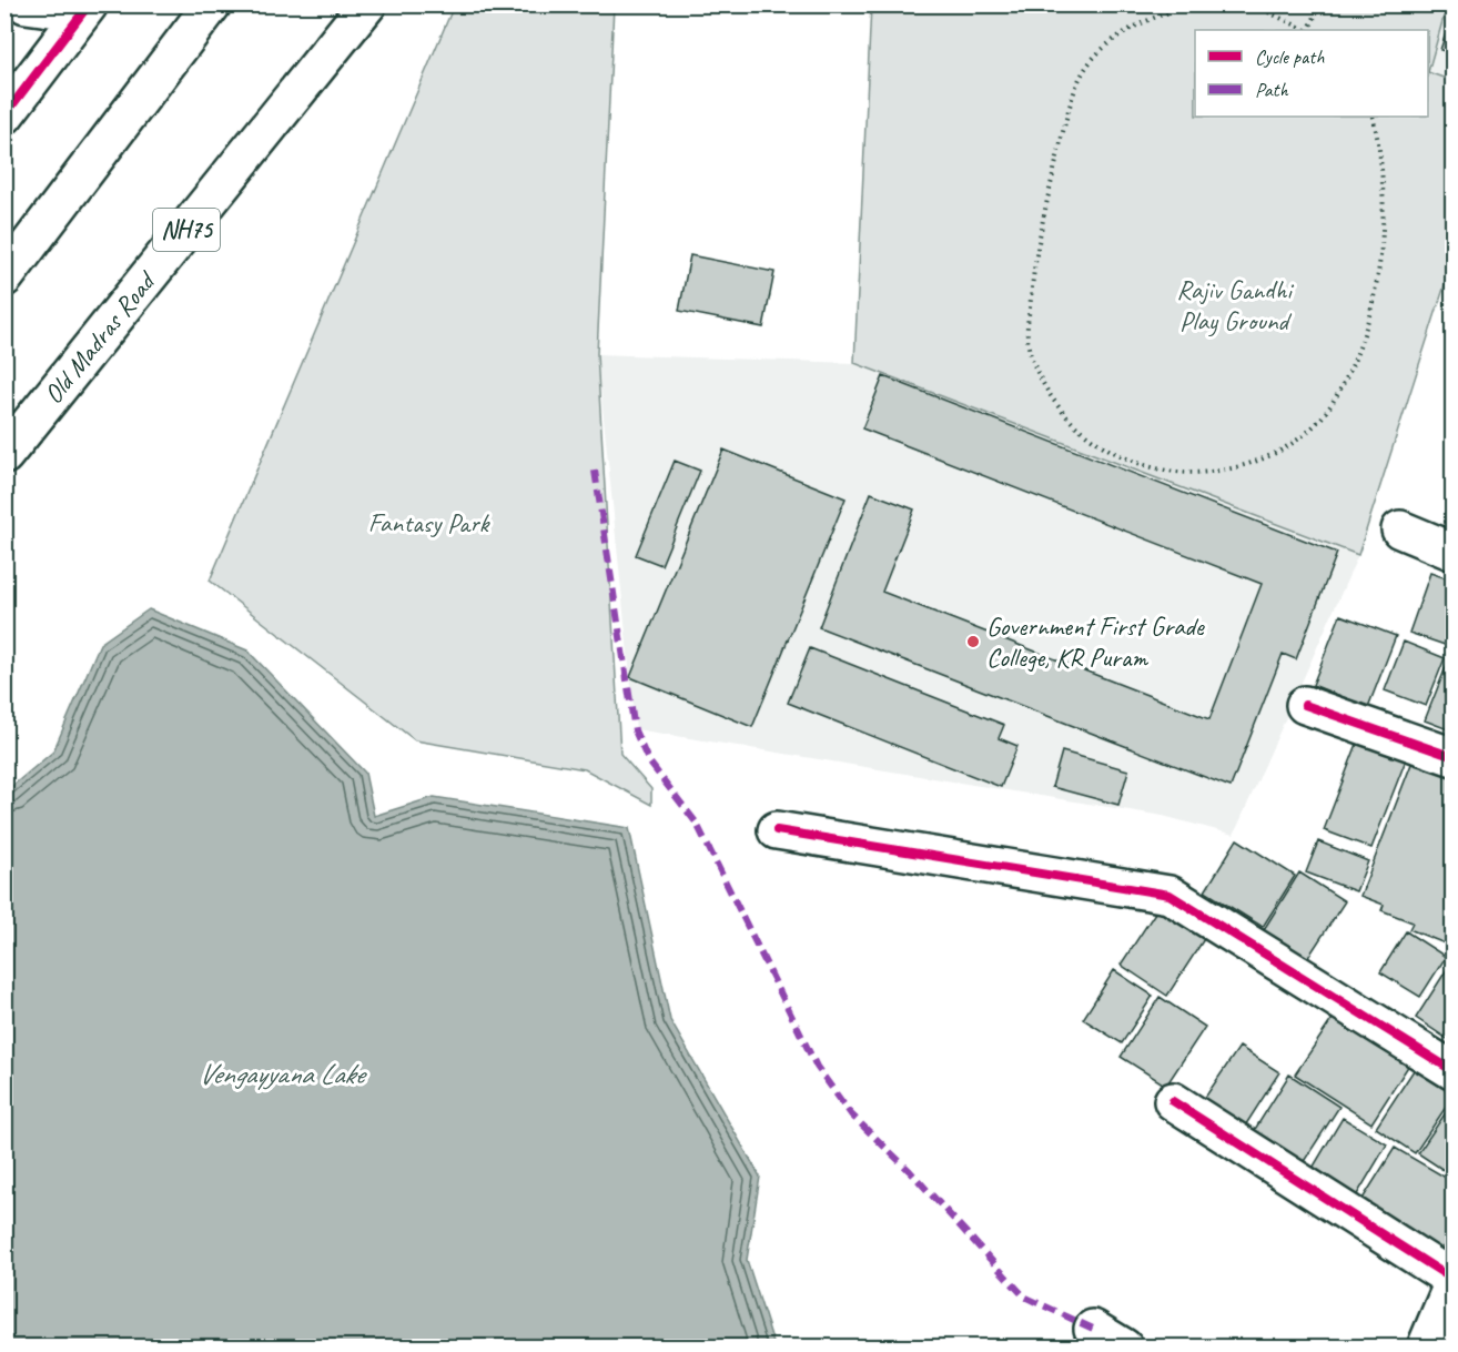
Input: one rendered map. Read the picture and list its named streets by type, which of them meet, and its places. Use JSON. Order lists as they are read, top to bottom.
{
  "streets": {
    "main road": ["NH75", "Old Madras Road"]
  },
  "water": ["Vengayyana Lake"],
  "parks": ["Rajiv Gandhi Play Ground", "Fantasy Park"],
  "places": ["Government First Grade College, KR Puram"],
  "legend": ["Cycle path", "Path"]
}
